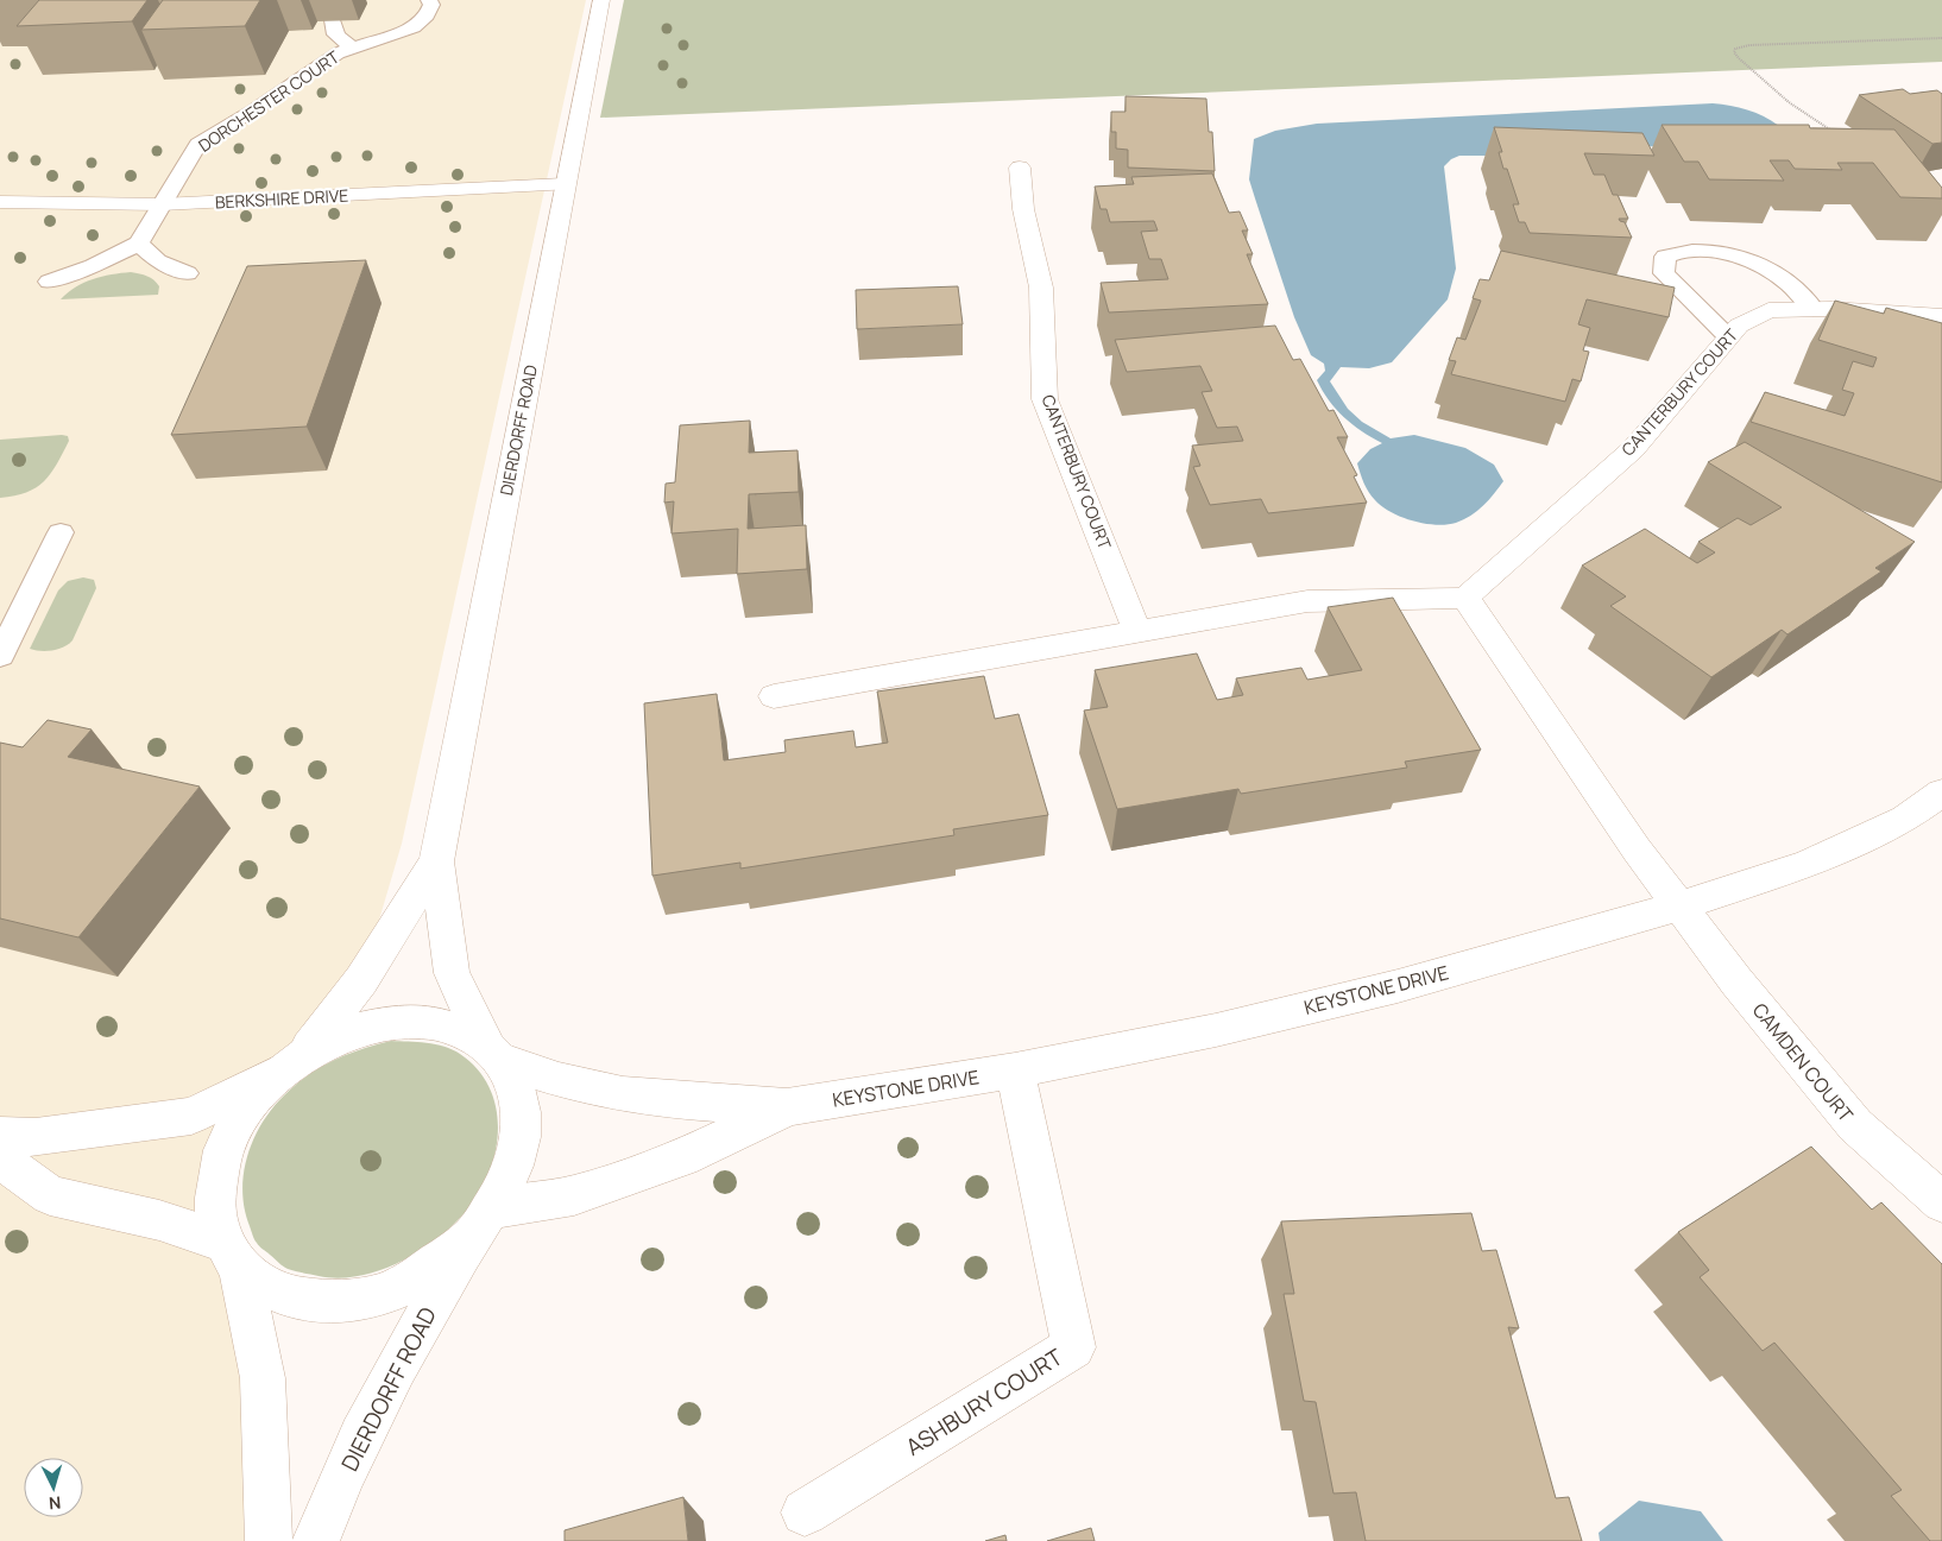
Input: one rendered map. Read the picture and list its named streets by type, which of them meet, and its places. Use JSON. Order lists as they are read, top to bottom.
{
  "streets": {
    "street": [
      "BERKSHIRE DRIVE",
      "CANTERBURY COURT",
      "DIERDORFF ROAD",
      "KEYSTONE DRIVE",
      "CAMDEN COURT",
      "ASHBURY COURT"
    ],
    "lane": ["DORCHESTER COURT"]
  },
  "crossings": [
    ["DORCHESTER COURT", "BERKSHIRE DRIVE"],
    ["BERKSHIRE DRIVE", "DIERDORFF ROAD"],
    ["DIERDORFF ROAD", "KEYSTONE DRIVE"],
    ["KEYSTONE DRIVE", "CAMDEN COURT"],
    ["KEYSTONE DRIVE", "ASHBURY COURT"]
  ],
  "north": "bottom"
}
